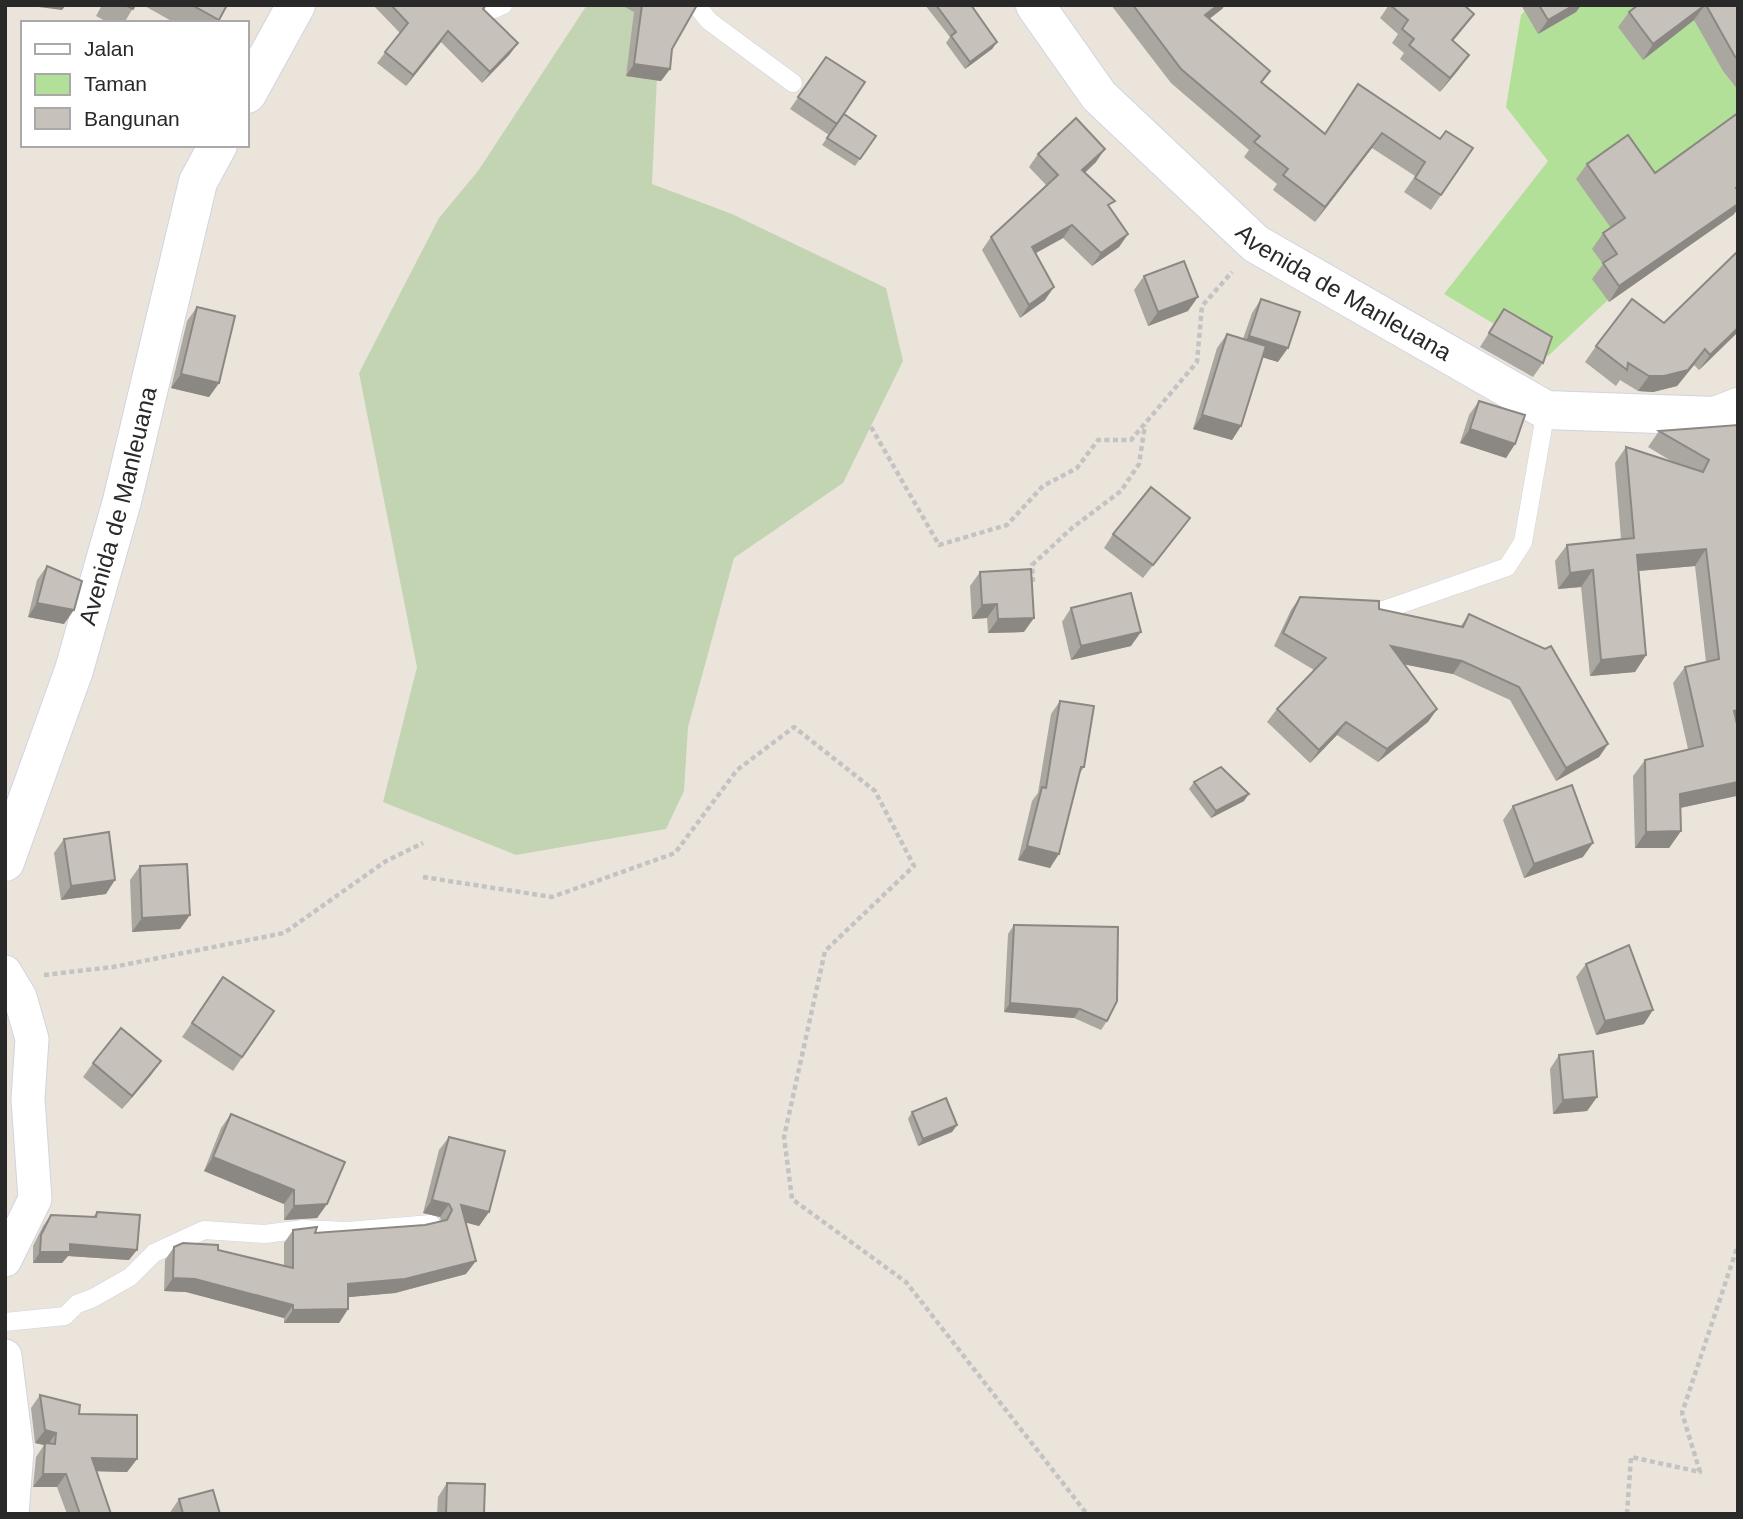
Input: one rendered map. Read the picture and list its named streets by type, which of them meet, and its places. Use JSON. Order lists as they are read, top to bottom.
{
  "streets": {
    "street": ["Avenida de Manleuana"]
  },
  "legend": ["Jalan", "Taman", "Bangunan"]
}
